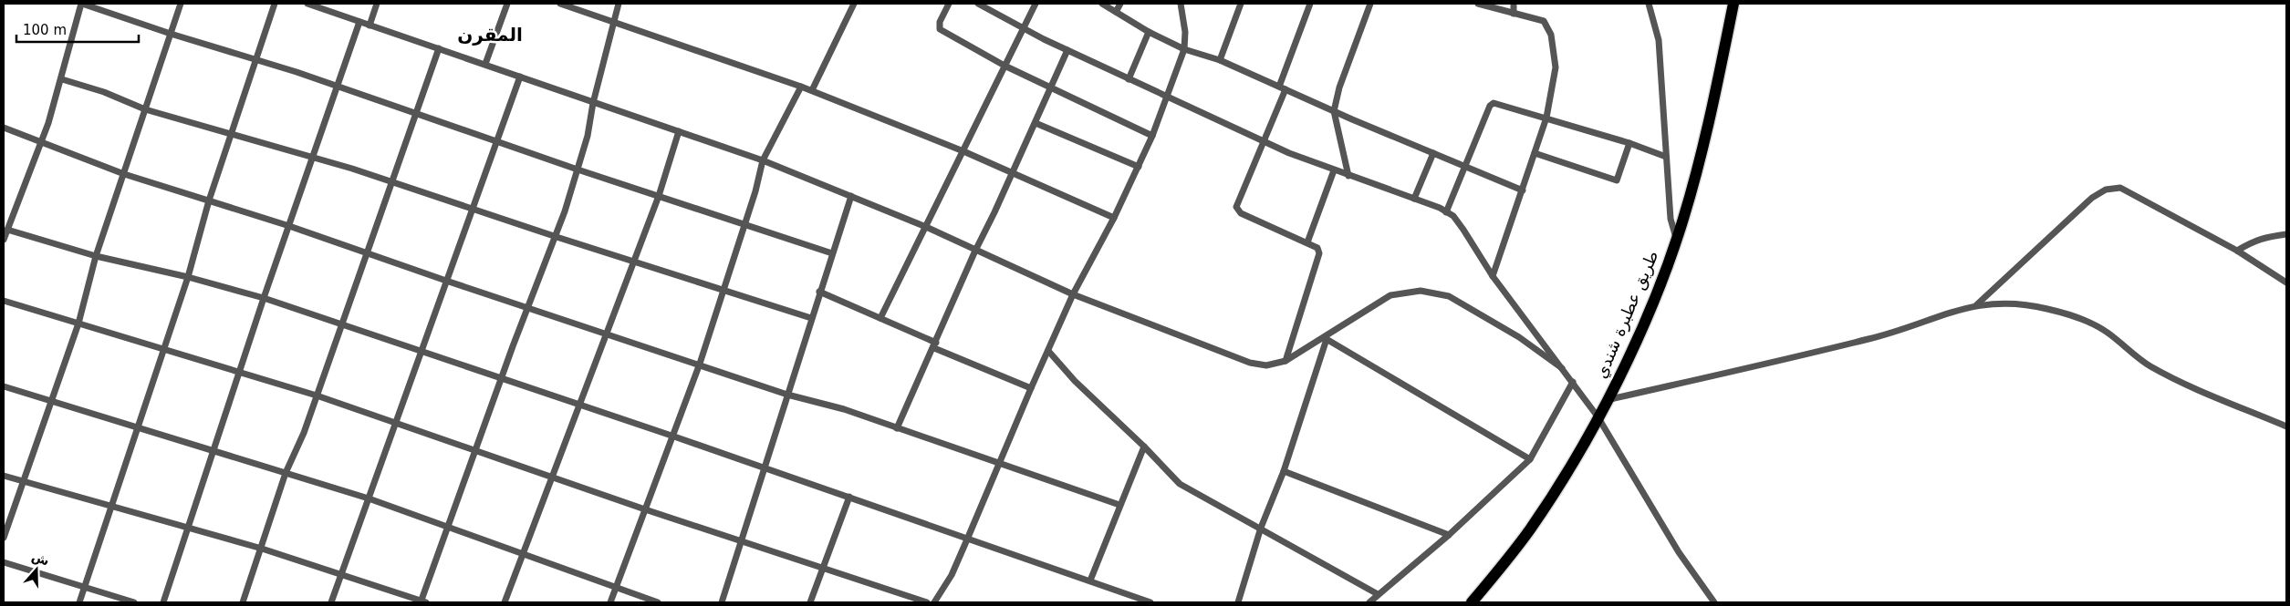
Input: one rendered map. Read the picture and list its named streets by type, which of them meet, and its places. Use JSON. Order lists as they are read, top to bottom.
{
  "streets": {
    "highway": ["طريق عطبرة شندي"]
  },
  "districts": ["المقرن"],
  "scale_bar": "100 m",
  "north": "top"
}
